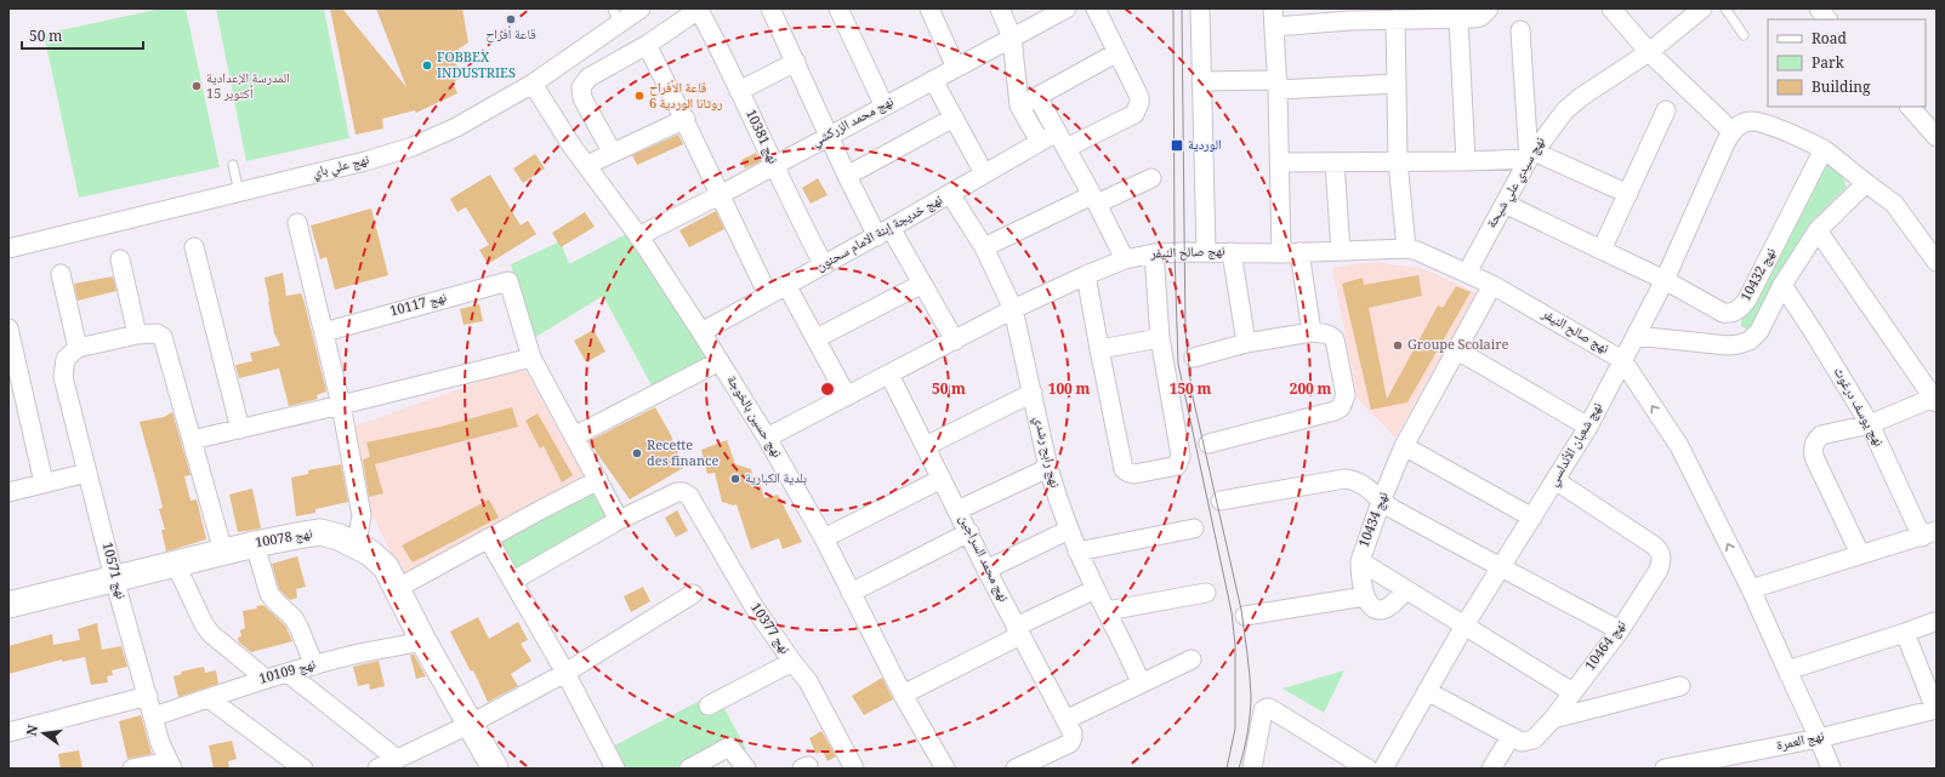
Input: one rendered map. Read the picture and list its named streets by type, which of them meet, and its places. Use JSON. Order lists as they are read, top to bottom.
{
  "streets": {
    "street": [
      "نهج محمد الزركشي",
      "نهج 10381",
      "نهج علي باي",
      "نهج سيدي علي شيحة",
      "نهج خديجة إبنة الامام سحنون",
      "نهج صالح النيفر",
      "نهج 10432",
      "نهج 10117",
      "نهج يوسف درغوث",
      "نهج حسين بالخوجة",
      "نهج شعبان الأندلسي",
      "نهج رابح رشدي",
      "نهج 10434",
      "نهج 10078",
      "نهج محمد السراجين",
      "نهج 10571",
      "نهج 10377",
      "نهج 10464",
      "نهج 10109",
      "نهج العمرة"
    ]
  },
  "crossings": [
    ["نهج محمد الزركشي", "نهج 10381"],
    ["نهج محمد الزركشي", "نهج حسين بالخوجة"],
    ["نهج 10381", "نهج خديجة إبنة الامام سحنون"],
    ["نهج علي باي", "نهج حسين بالخوجة"],
    ["نهج سيدي علي شيحة", "نهج صالح النيفر"],
    ["نهج سيدي علي شيحة", "نهج 10432"],
    ["نهج خديجة إبنة الامام سحنون", "نهج حسين بالخوجة"],
    ["نهج خديجة إبنة الامام سحنون", "نهج رابح رشدي"],
    ["نهج صالح النيفر", "نهج حسين بالخوجة"],
    ["نهج صالح النيفر", "نهج شعبان الأندلسي"],
    ["نهج صالح النيفر", "نهج رابح رشدي"],
    ["نهج صالح النيفر", "نهج 10434"],
    ["نهج صالح النيفر", "نهج محمد السراجين"],
    ["نهج 10432", "نهج شعبان الأندلسي"],
    ["نهج 10117", "نهج 10377"],
    ["نهج شعبان الأندلسي", "نهج 10434"],
    ["نهج شعبان الأندلسي", "نهج 10464"],
    ["نهج 10434", "نهج 10464"],
    ["نهج 10078", "نهج 10571"],
    ["نهج 10078", "نهج 10109"],
    ["نهج 10571", "نهج 10109"]
  ],
  "places": {
    "other": [
      "قاعة أفراح",
      "FOBBEX INDUSTRIES",
      "المدرسة الإعدادية 15 أكتوبر",
      "قاعة الأفراح روتانا الوردية 6",
      "Groupe Scolaire",
      "Recette des finance",
      "بلدية الكبارية"
    ],
    "transit": ["الوردية"]
  },
  "legend": ["Road", "Park", "Building"],
  "scale_bar": "50 m",
  "north": "left",
  "rings": [
    "50 m",
    "100 m",
    "150 m",
    "200 m"
  ]
}
